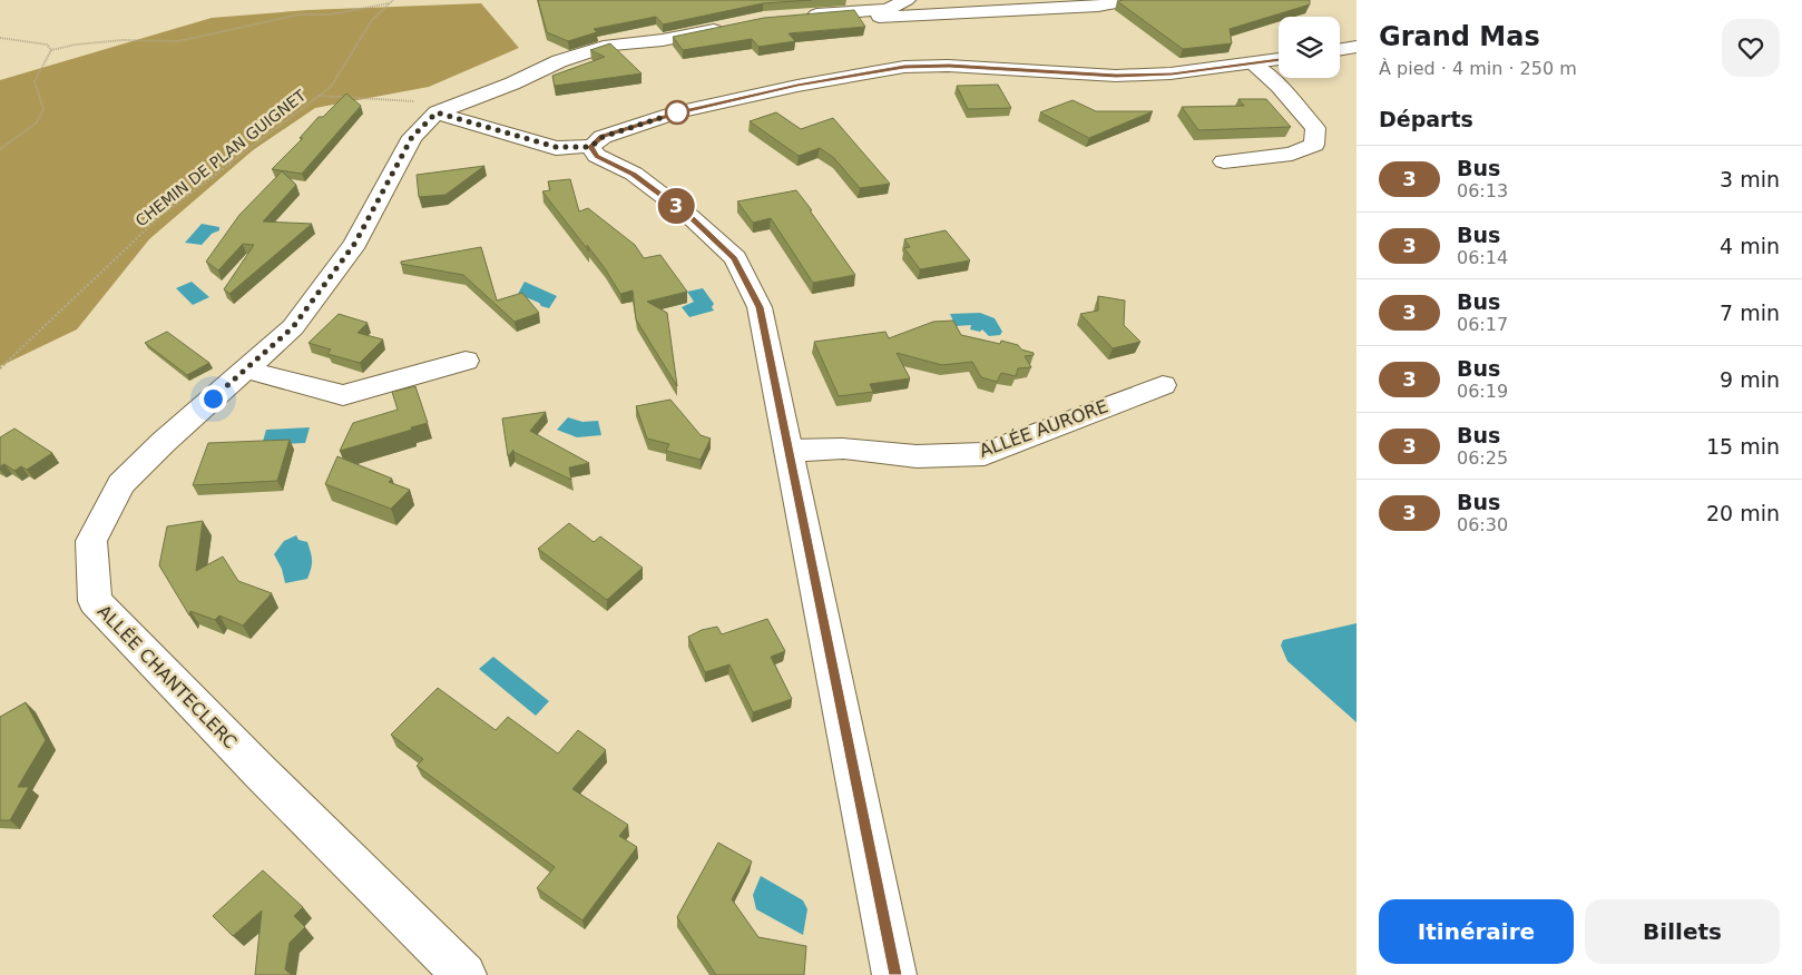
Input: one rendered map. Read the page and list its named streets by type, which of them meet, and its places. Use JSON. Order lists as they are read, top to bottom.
{
  "streets": {
    "street": ["ALLÉE AURORE", "ALLÉE CHANTECLERC"],
    "path": ["CHEMIN DE PLAN GUIGNET"]
  },
  "lines": ["bus line 3"],
  "page": {
    "on_map": "3",
    "heading": [
      ["Grand Mas", "À pied · 4 min · 250 m"],
      "Départs"
    ],
    "list": [
      {
        "mark": "3",
        "name": "Bus",
        "note": "06:13",
        "value": "3 min"
      },
      {
        "mark": "3",
        "name": "Bus",
        "note": "06:14",
        "value": "4 min"
      },
      {
        "mark": "3",
        "name": "Bus",
        "note": "06:17",
        "value": "7 min"
      },
      {
        "mark": "3",
        "name": "Bus",
        "note": "06:19",
        "value": "9 min"
      },
      {
        "mark": "3",
        "name": "Bus",
        "note": "06:25",
        "value": "15 min"
      },
      {
        "mark": "3",
        "name": "Bus",
        "note": "06:30",
        "value": "20 min"
      }
    ],
    "buttons": ["Itinéraire", "Billets"]
  }
}
